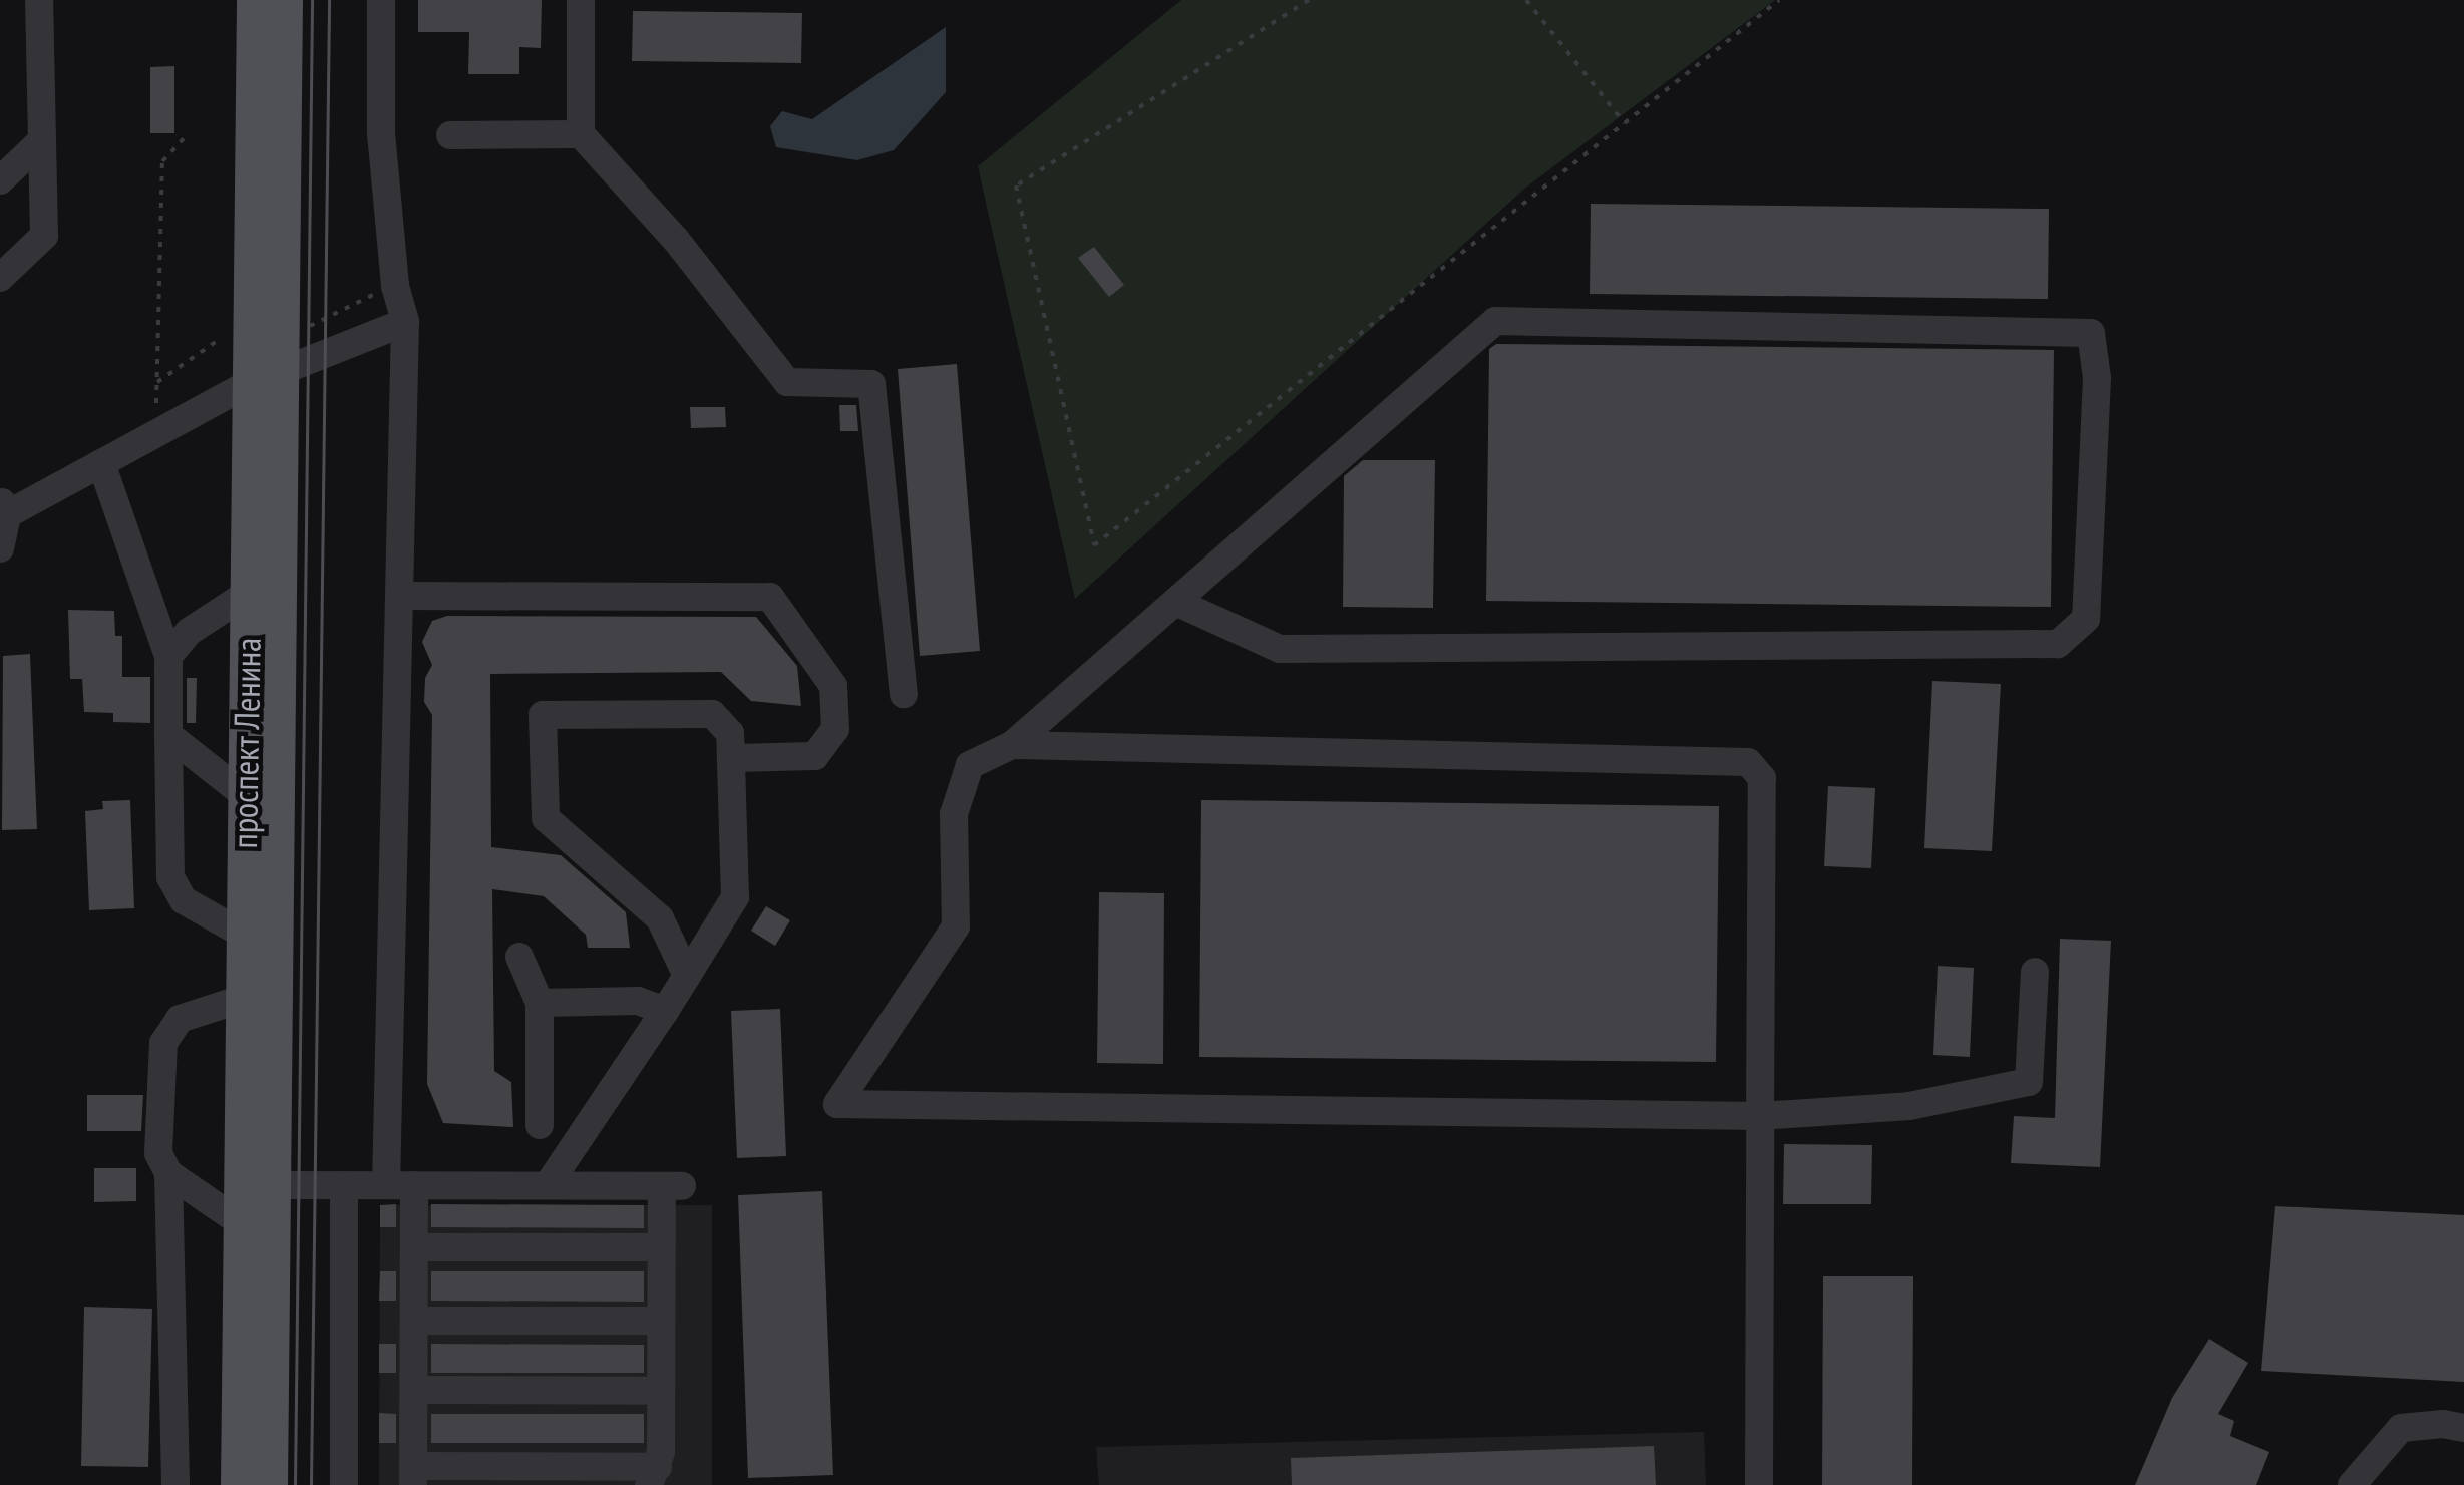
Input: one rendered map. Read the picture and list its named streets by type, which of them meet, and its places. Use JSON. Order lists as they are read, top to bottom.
{
  "streets": {
    "main road": ["проспект Ленина"]
  }
}
